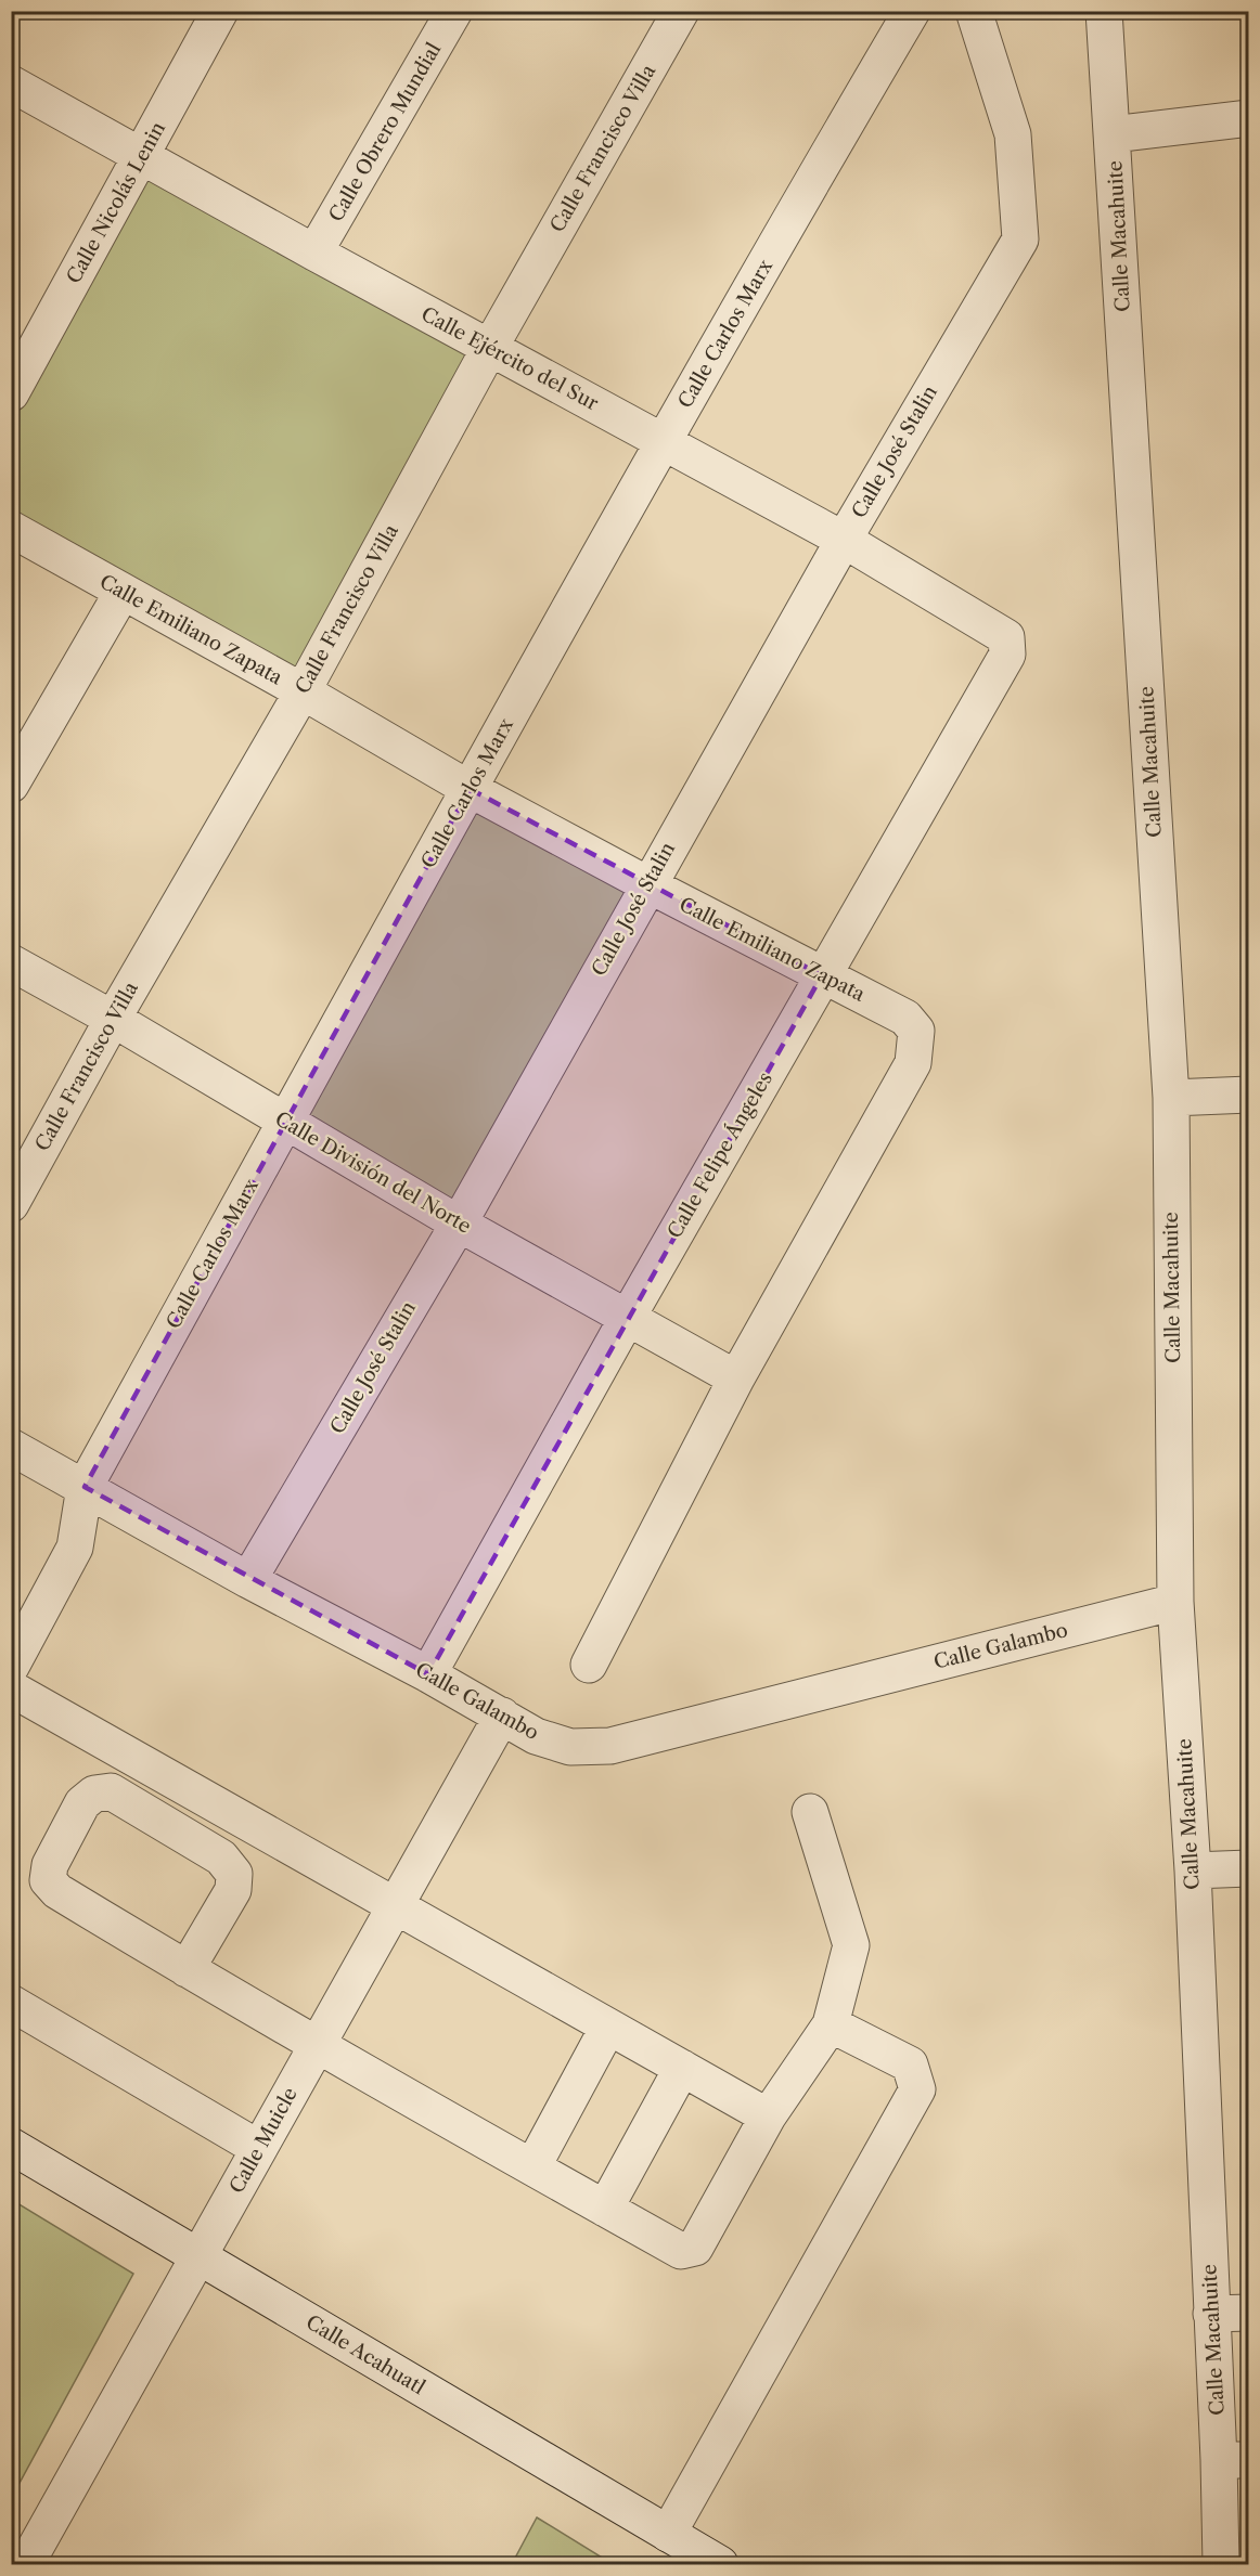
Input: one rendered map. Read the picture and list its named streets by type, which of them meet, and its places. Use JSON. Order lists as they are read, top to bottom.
{
  "streets": {
    "street": [
      "Calle Obrero Mundial",
      "Calle Francisco Villa",
      "Calle Nicolás Lenin",
      "Calle Macahuite",
      "Calle Carlos Marx",
      "Calle Ejército del Sur",
      "Calle José Stalin",
      "Calle Emiliano Zapata",
      "Calle Felipe Ángeles",
      "Calle División del Norte",
      "Calle Galambo",
      "Calle Muicle",
      "Calle Acahuatl"
    ]
  },
  "crossings": [
    ["Calle Obrero Mundial", "Calle Ejército del Sur"],
    ["Calle Francisco Villa", "Calle Ejército del Sur"],
    ["Calle Francisco Villa", "Calle Emiliano Zapata"],
    ["Calle Francisco Villa", "Calle División del Norte"],
    ["Calle Nicolás Lenin", "Calle Ejército del Sur"],
    ["Calle Macahuite", "Calle Galambo"],
    ["Calle Carlos Marx", "Calle Ejército del Sur"],
    ["Calle Carlos Marx", "Calle Emiliano Zapata"],
    ["Calle Carlos Marx", "Calle División del Norte"],
    ["Calle Carlos Marx", "Calle Galambo"],
    ["Calle Ejército del Sur", "Calle José Stalin"],
    ["Calle Ejército del Sur", "Calle Felipe Ángeles"],
    ["Calle José Stalin", "Calle Emiliano Zapata"],
    ["Calle José Stalin", "Calle División del Norte"],
    ["Calle José Stalin", "Calle Galambo"],
    ["Calle Emiliano Zapata", "Calle Felipe Ángeles"],
    ["Calle Emiliano Zapata", "Calle División del Norte"],
    ["Calle Felipe Ángeles", "Calle División del Norte"],
    ["Calle Felipe Ángeles", "Calle Galambo"],
    ["Calle Galambo", "Calle Muicle"],
    ["Calle Muicle", "Calle Acahuatl"]
  ]
}
